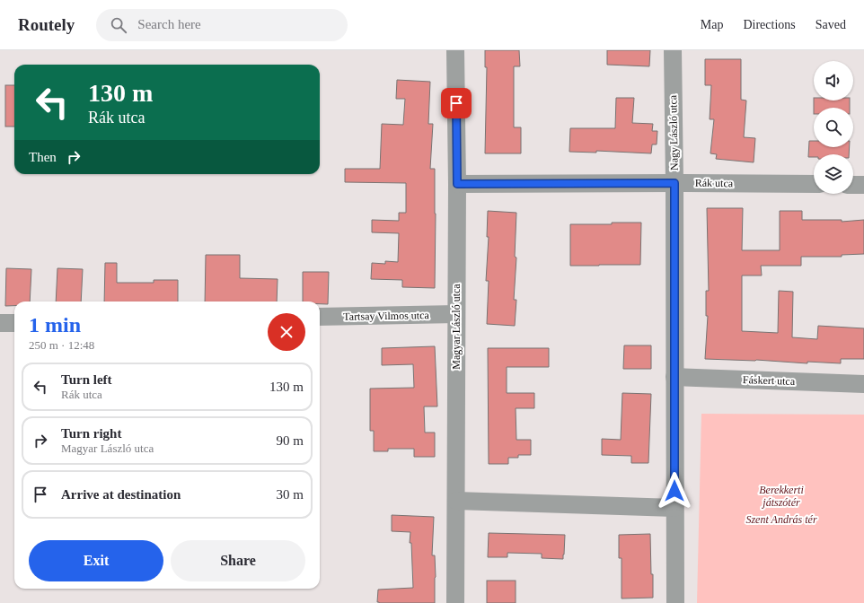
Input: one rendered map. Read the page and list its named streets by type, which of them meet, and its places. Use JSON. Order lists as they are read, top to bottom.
{
  "streets": {
    "street": [
      "Nagy László utca",
      "Rák utca",
      "Tartsay Vilmos utca",
      "Magyar László utca",
      "Fáskert utca"
    ]
  },
  "crossings": [
    ["Nagy László utca", "Rák utca"],
    ["Nagy László utca", "Fáskert utca"],
    ["Rák utca", "Magyar László utca"],
    ["Tartsay Vilmos utca", "Magyar László utca"]
  ],
  "parks": ["Berekkerti játszótér", "Szent András tér"],
  "page": {
    "header": "Routely",
    "search": "Search here",
    "nav": ["Map", "Directions", "Saved"],
    "turn": ["130 m", "Rák utca"],
    "then": "Then",
    "heading": ["1 min", "250 m · 12:48"],
    "list": [
      {
        "name": "Turn left",
        "note": "Rák utca",
        "value": "130 m"
      },
      {
        "name": "Turn right",
        "note": "Magyar László utca",
        "value": "90 m"
      },
      {
        "name": "Arrive at destination",
        "value": "30 m"
      }
    ],
    "buttons": ["Exit", "Share"]
  }
}
